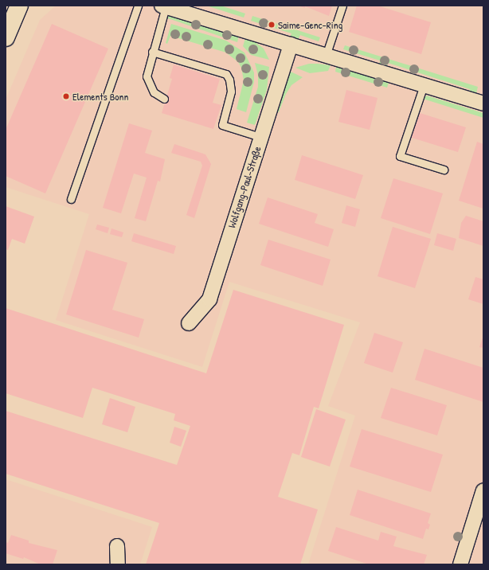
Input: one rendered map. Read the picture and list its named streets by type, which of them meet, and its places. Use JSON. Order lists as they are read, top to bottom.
{
  "streets": {
    "street": ["Wolfgang-Paul-Straße"]
  },
  "places": ["Saime-Genc-Ring", "Elements Bonn"]
}
